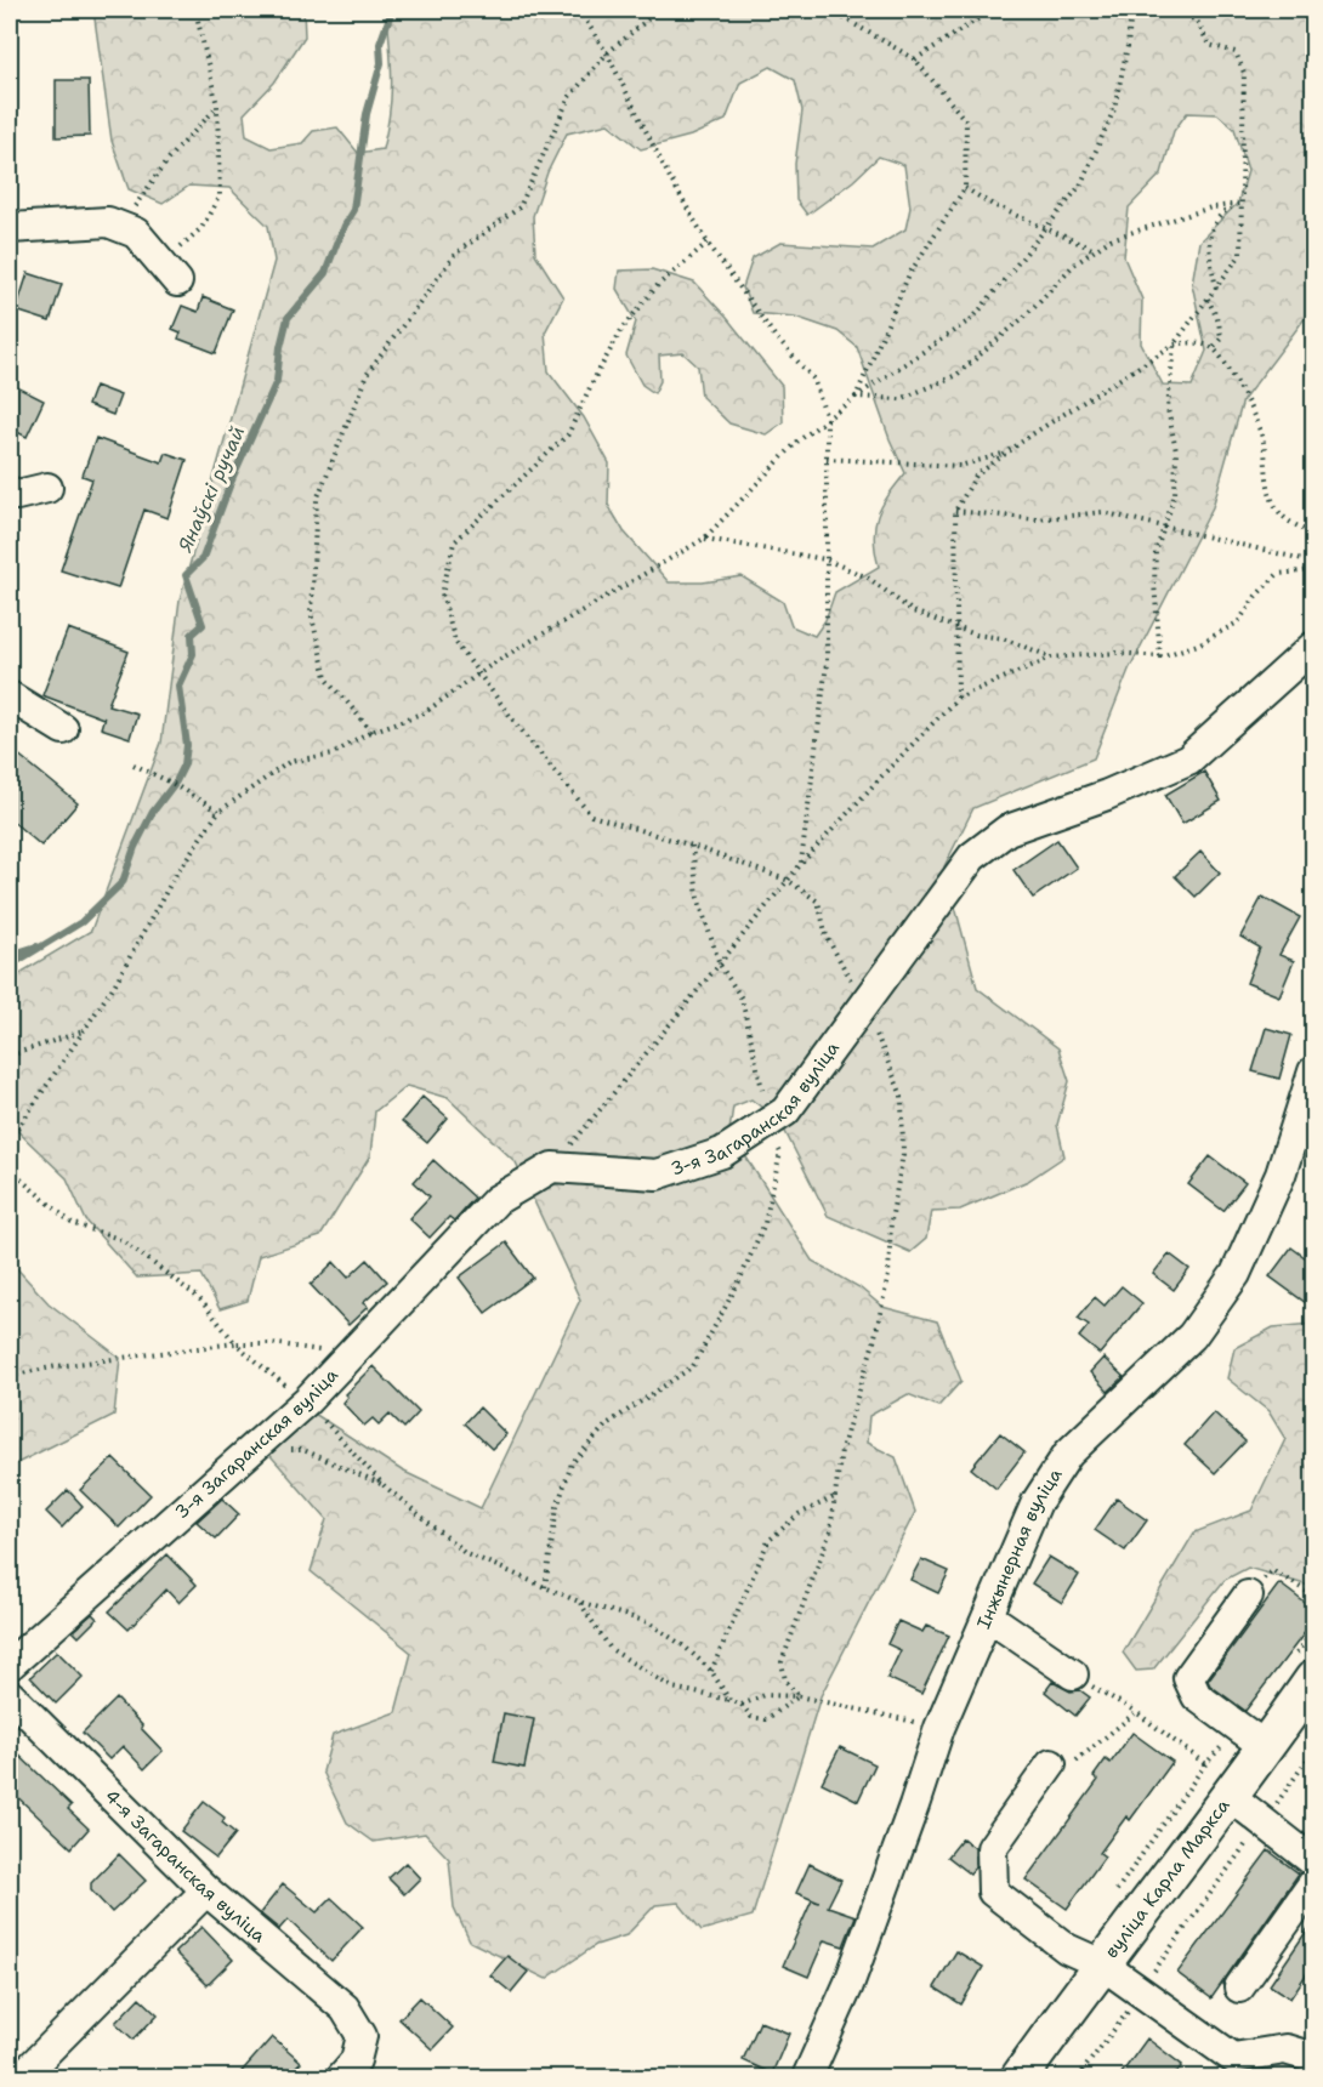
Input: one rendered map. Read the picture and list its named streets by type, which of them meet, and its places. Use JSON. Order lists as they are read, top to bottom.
{
  "streets": {
    "main road": ["вуліца Карла Маркса"],
    "street": ["3-я Загаранская вуліца", "Інжынерная вуліца", "4-я Загаранская вуліца"]
  },
  "water": ["Янаўскі ручай"]
}
